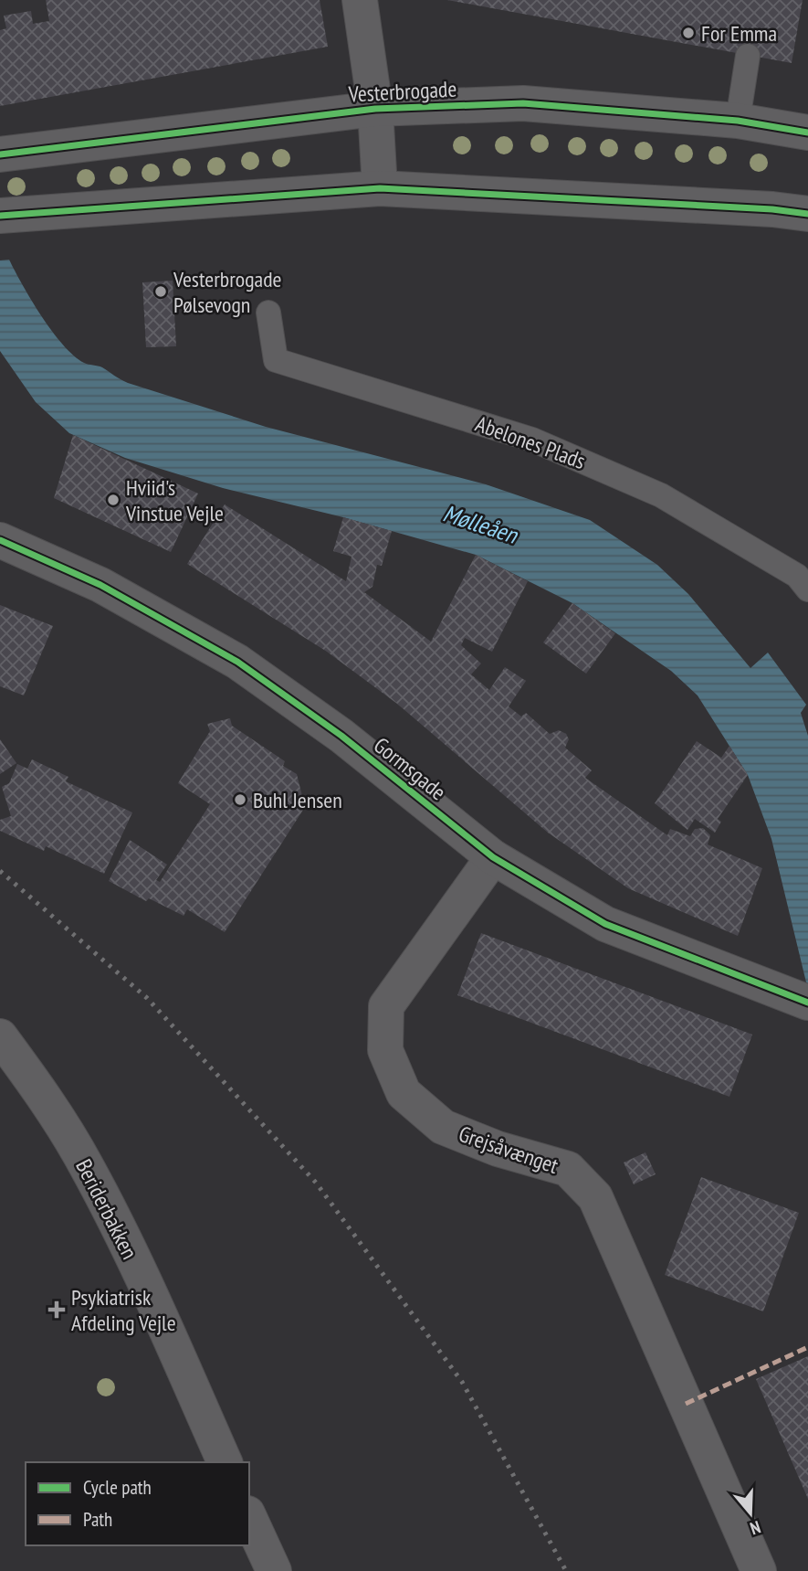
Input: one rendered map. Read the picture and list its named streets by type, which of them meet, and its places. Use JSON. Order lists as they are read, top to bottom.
{
  "streets": {
    "street": [
      "Vesterbrogade",
      "Gormsgade",
      "Grejsåvænget",
      "Beriderbakken"
    ],
    "lane": ["Abelones Plads"]
  },
  "crossings": [
    ["Gormsgade", "Grejsåvænget"]
  ],
  "water": ["Mølleåen"],
  "places": {
    "other": [
      "For Emma",
      "Vesterbrogade Pølsevogn",
      "Hviid's Vinstue Vejle",
      "Buhl Jensen"
    ],
    "health": ["Psykiatrisk Afdeling Vejle"]
  },
  "legend": ["Cycle path", "Path"],
  "north": "bottom"
}
